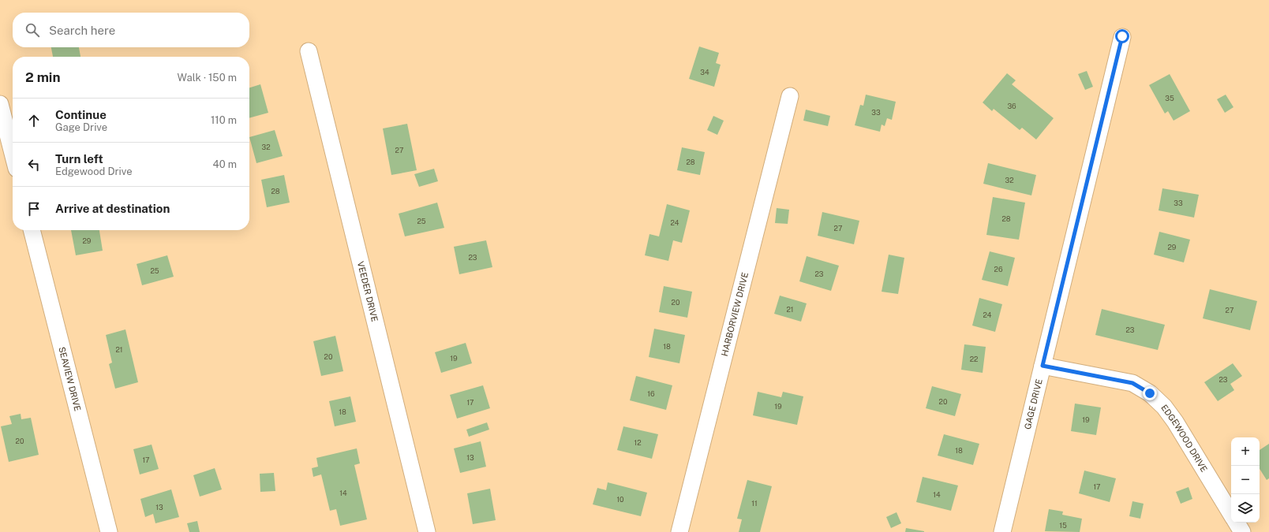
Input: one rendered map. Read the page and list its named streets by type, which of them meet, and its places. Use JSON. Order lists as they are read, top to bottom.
{
  "streets": {
    "street": [
      "VEEDER DRIVE",
      "HARBORVIEW DRIVE",
      "SEAVIEW DRIVE",
      "GAGE DRIVE",
      "EDGEWOOD DRIVE"
    ]
  },
  "crossings": [
    ["GAGE DRIVE", "EDGEWOOD DRIVE"]
  ],
  "house_numbers": [
    "34",
    "35",
    "36",
    "33",
    "32",
    "27",
    "28",
    "32",
    "28",
    "33",
    "28",
    "25",
    "24",
    "27",
    "29",
    "29",
    "23",
    "26",
    "25",
    "23",
    "20",
    "21",
    "27",
    "24",
    "23",
    "18",
    "21",
    "20",
    "19",
    "22",
    "23",
    "16",
    "20",
    "17",
    "19",
    "18",
    "19",
    "20",
    "12",
    "18",
    "13",
    "17",
    "17",
    "14",
    "14",
    "10",
    "11",
    "13",
    "15"
  ],
  "page": {
    "search": "Search here",
    "heading": ["2 min", "Walk · 150 m"],
    "list": [
      ["Continue", "Gage Drive", "110 m"],
      ["Turn left", "Edgewood Drive", "40 m"],
      "Arrive at destination"
    ],
    "map_buttons": ["+", "−"]
  }
}
